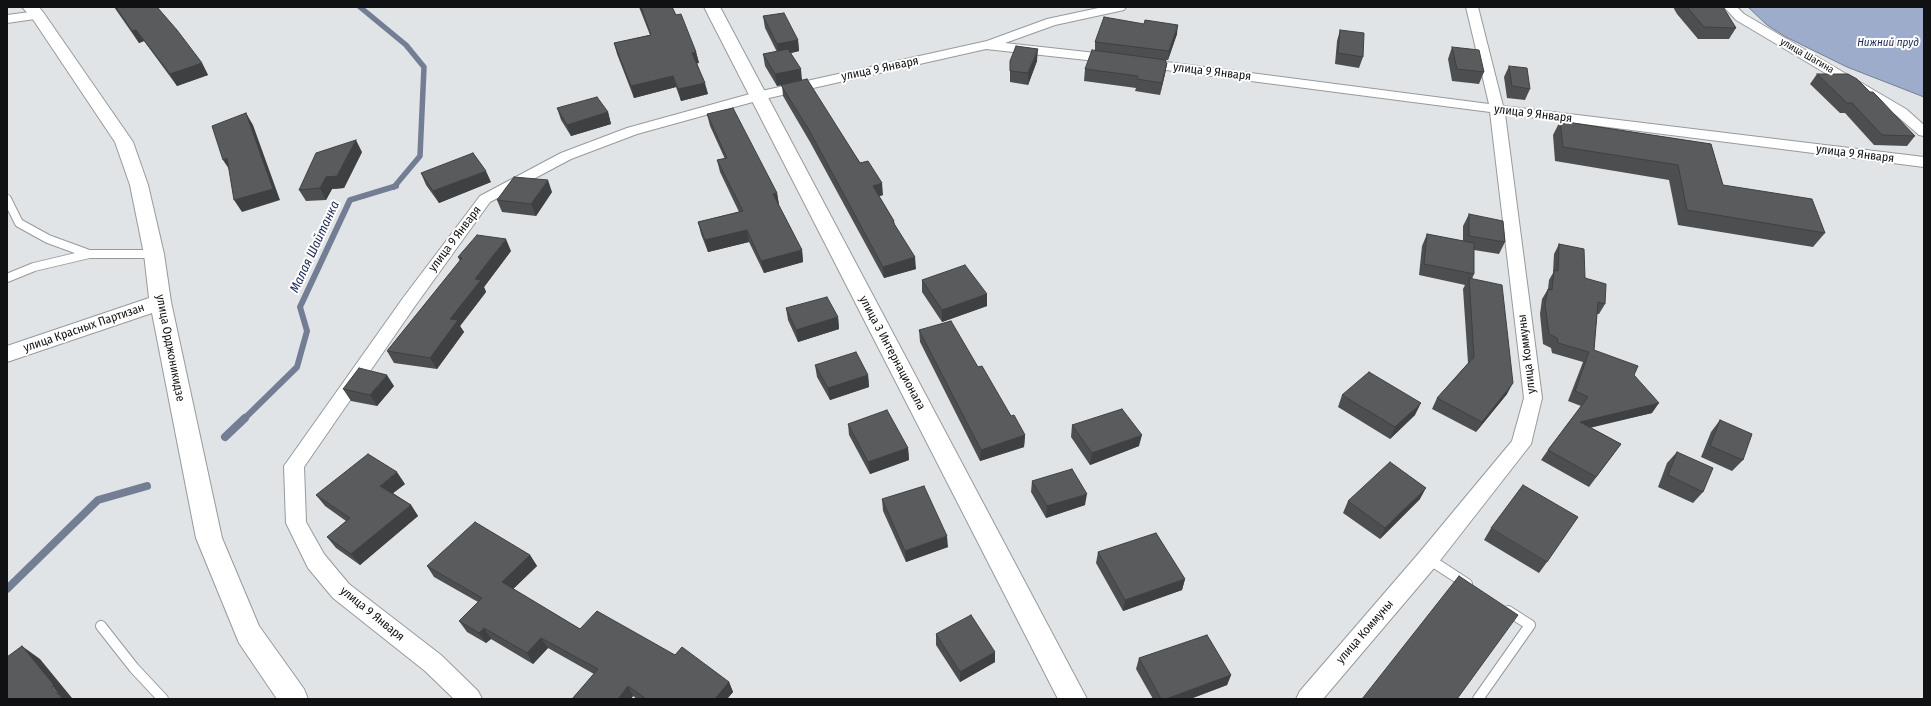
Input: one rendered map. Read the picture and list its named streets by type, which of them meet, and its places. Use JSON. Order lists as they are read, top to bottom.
{
  "streets": {
    "main road": ["улица Красных Партизан", "улица Орджоникидзе", "улица 3 Интернационала"],
    "street": ["улица Шагина", "улица 9 Января", "улица Коммуны"]
  },
  "crossings": [
    ["улица 9 Января", "улица 3 Интернационала"],
    ["улица 9 Января", "улица Коммуны"],
    ["улица Красных Партизан", "улица Орджоникидзе"]
  ],
  "water": ["Нижний пруд", "Малая Шайтанка"]
}
